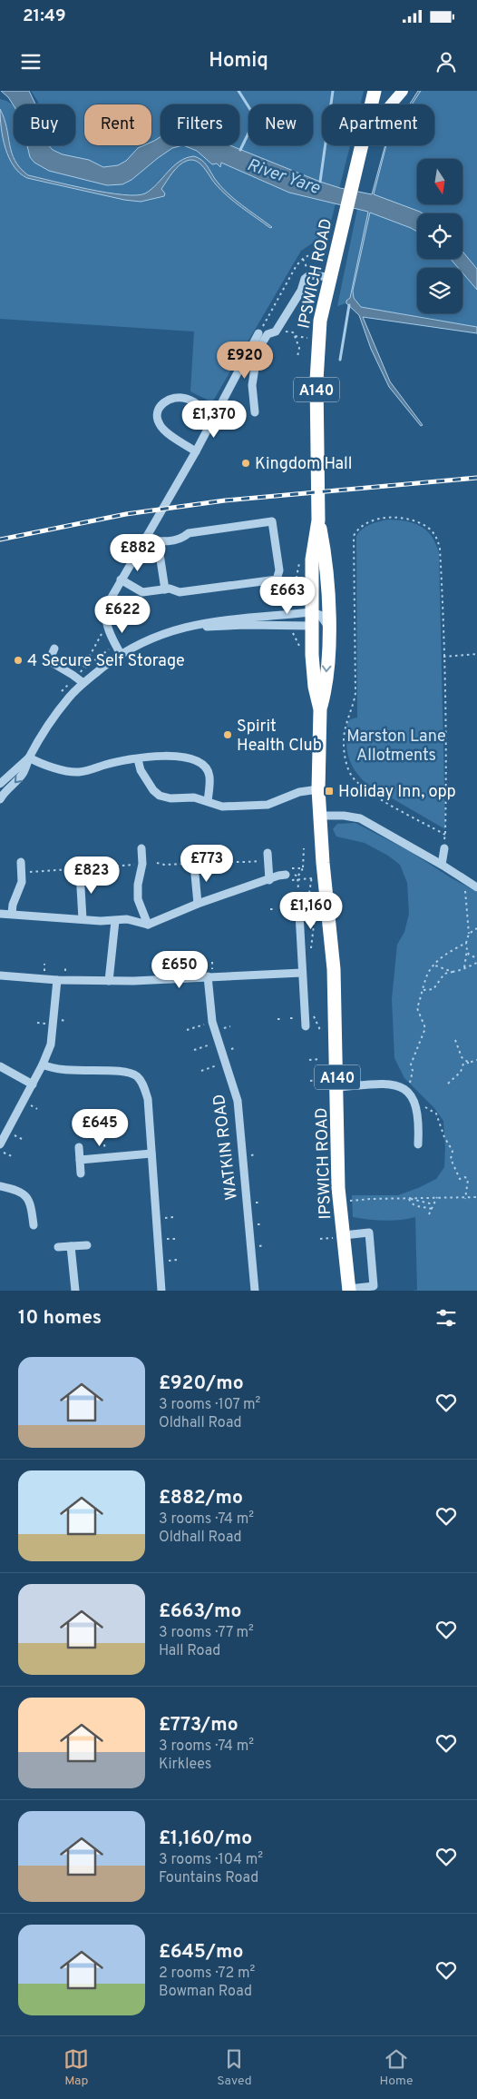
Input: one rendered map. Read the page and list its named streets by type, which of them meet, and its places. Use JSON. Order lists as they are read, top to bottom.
{
  "streets": {
    "highway": ["IPSWICH ROAD", "A140"],
    "street": ["WATKIN ROAD"]
  },
  "water": ["River Yare"],
  "parks": ["Marston Lane Allotments"],
  "places": {
    "other": ["Kingdom Hall", "4 Secure Self Storage", "Spirit Health Club"],
    "transit": ["Holiday Inn, opp"]
  },
  "north": "bottom",
  "page": {
    "status": "21:49",
    "header": "Homiq",
    "chip": [
      "Buy",
      "Rent",
      "Filters",
      "New",
      "Apartment"
    ],
    "price": [
      "£920",
      "£1,370",
      "£882",
      "£663",
      "£622",
      "£773",
      "£823",
      "£1,160",
      "£650",
      "£645"
    ],
    "heading": "10 homes",
    "list": [
      {
        "name": "£920/mo",
        "note": "3 rooms · 107 m² · Oldhall Road"
      },
      {
        "name": "£882/mo",
        "note": "3 rooms · 74 m² · Oldhall Road"
      },
      {
        "name": "£663/mo",
        "note": "3 rooms · 77 m² · Hall Road"
      },
      {
        "name": "£773/mo",
        "note": "3 rooms · 74 m² · Kirklees"
      },
      {
        "name": "£1,160/mo",
        "note": "3 rooms · 104 m² · Fountains Road"
      },
      {
        "name": "£645/mo",
        "note": "2 rooms · 72 m² · Bowman Road"
      }
    ],
    "tabs": ["Map", "Saved", "Home"]
  }
}
